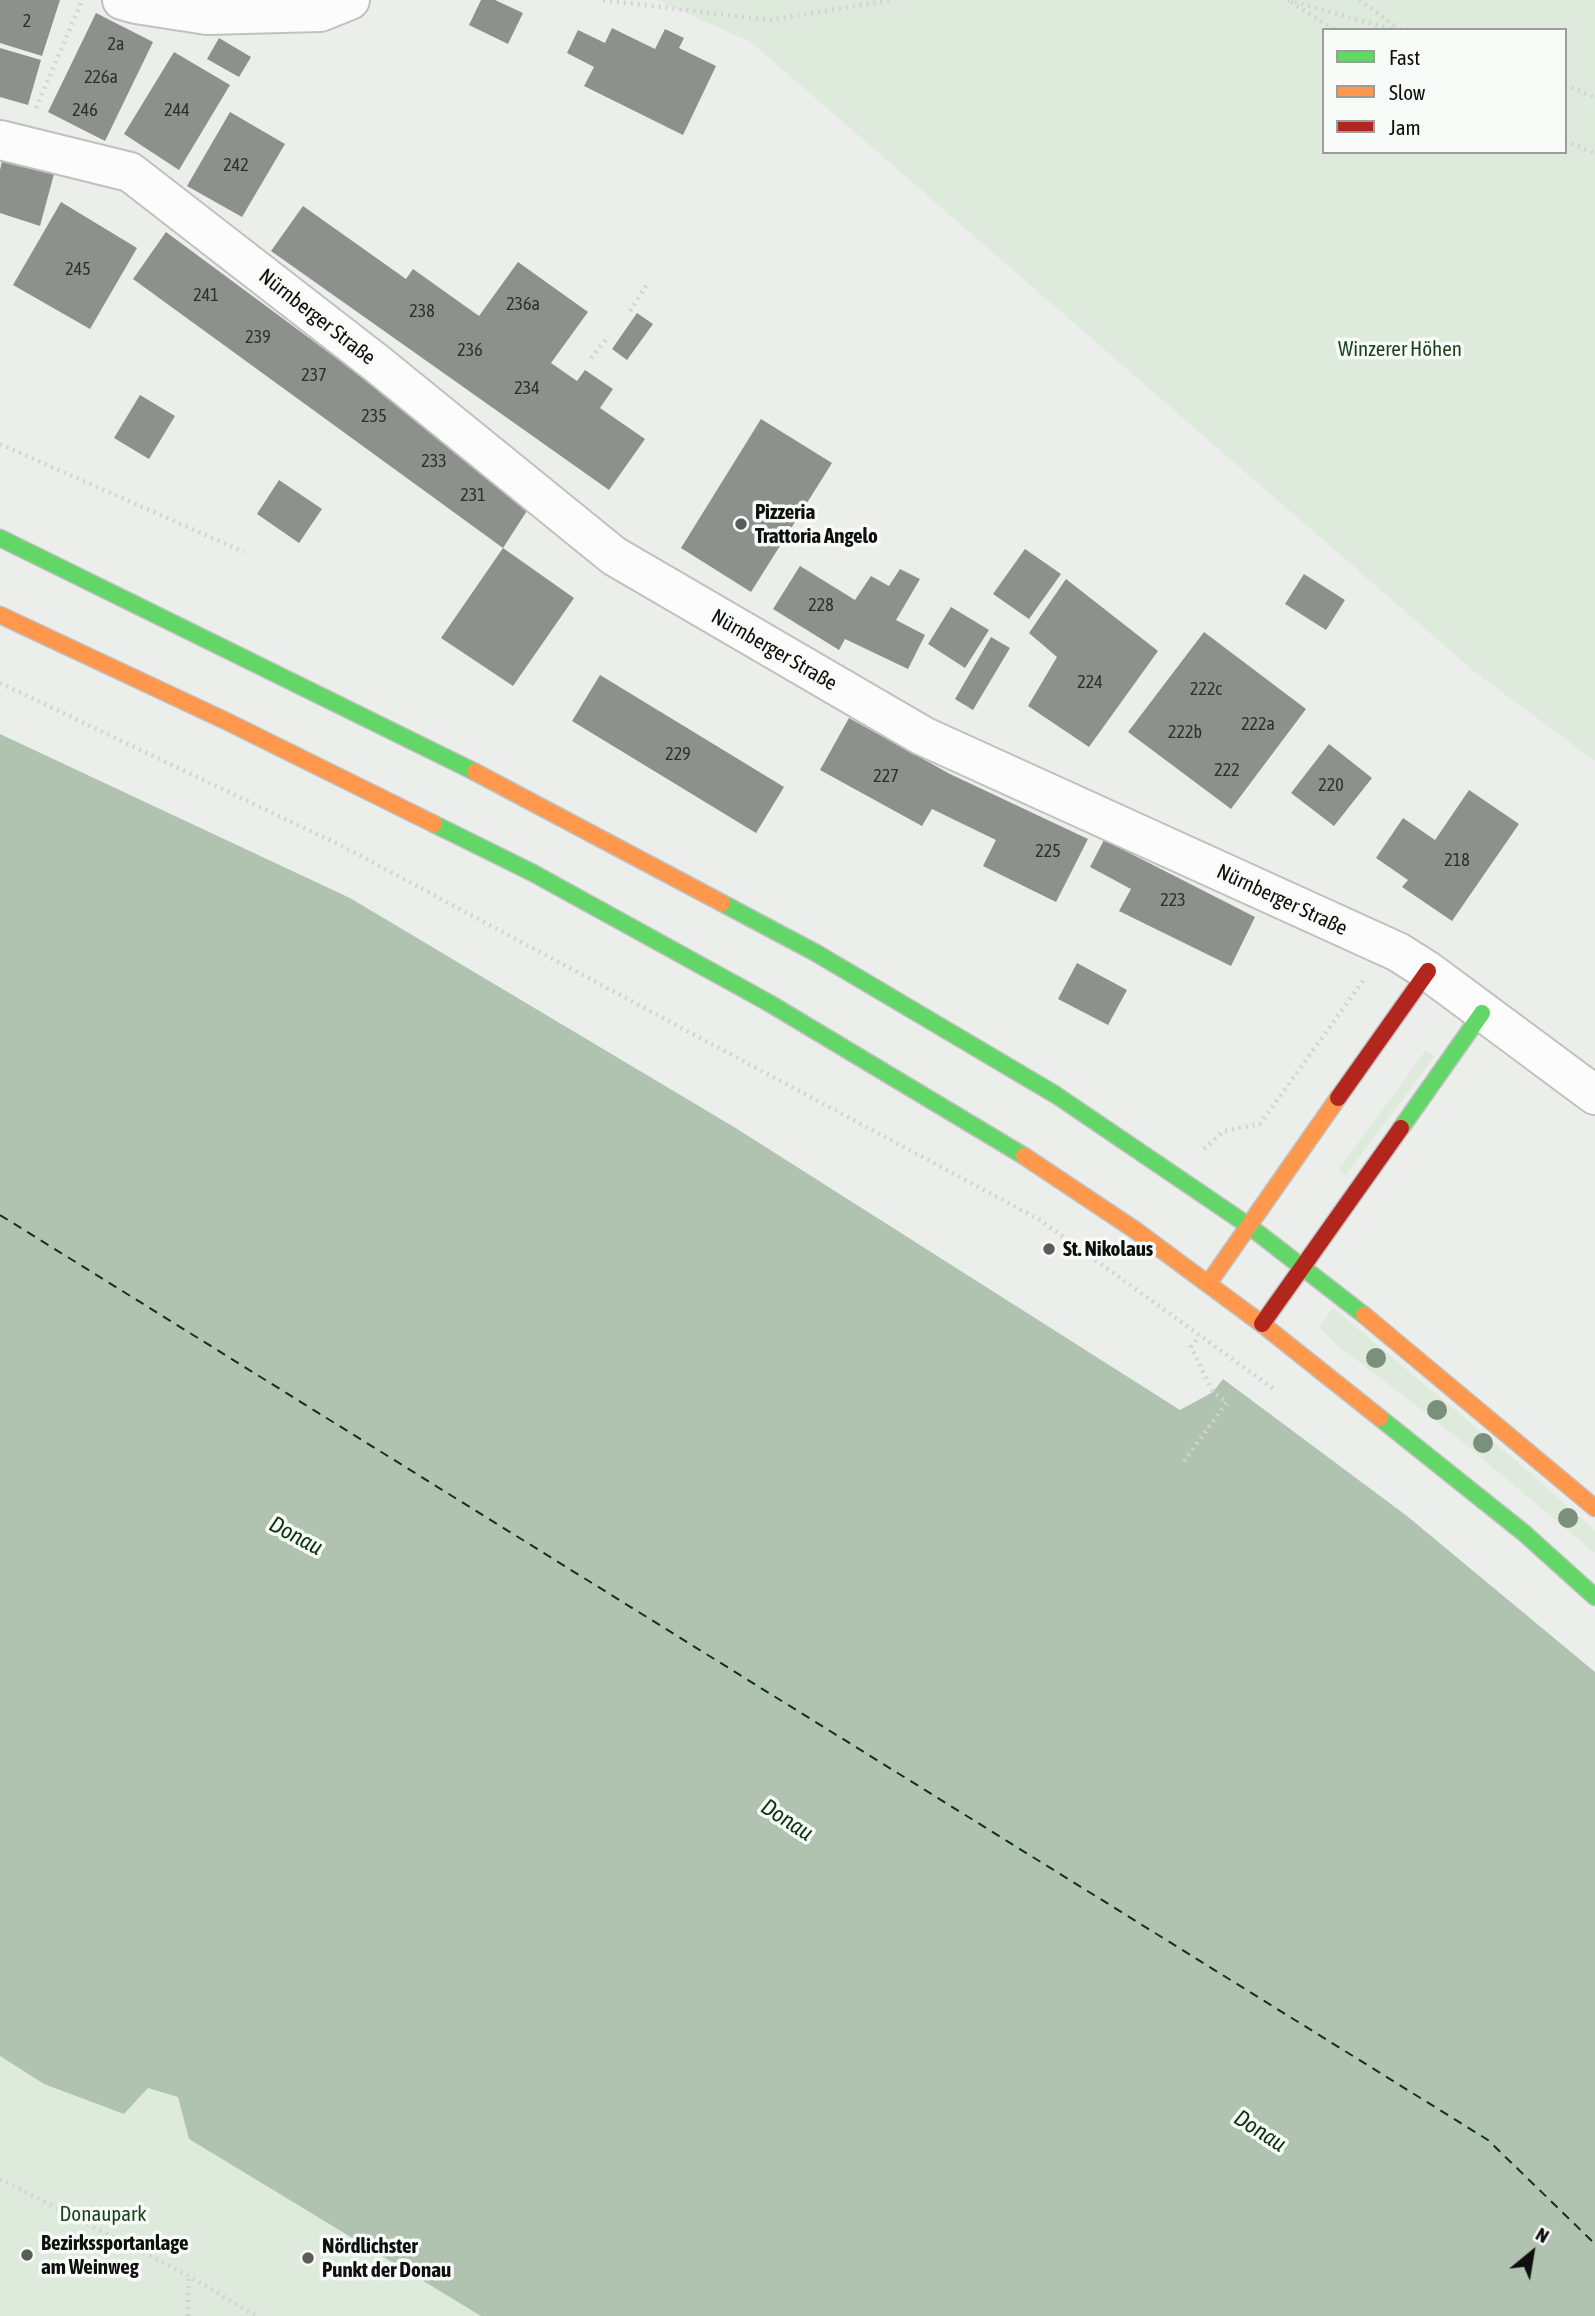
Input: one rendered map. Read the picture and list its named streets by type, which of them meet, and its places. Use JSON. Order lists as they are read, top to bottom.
{
  "streets": {
    "street": ["Nürnberger Straße"]
  },
  "water": ["Donau"],
  "parks": ["Winzerer Höhen", "Donaupark"],
  "places": [
    "Pizzeria Trattoria Angelo",
    "St. Nikolaus",
    "Bezirkssportanlage am Weinweg",
    "Nördlichster Punkt der Donau"
  ],
  "house_numbers": [
    "2",
    "2a",
    "226a",
    "246",
    "244",
    "242",
    "245",
    "241",
    "236a",
    "238",
    "239",
    "236",
    "237",
    "234",
    "235",
    "233",
    "231",
    "228",
    "224",
    "222c",
    "222a",
    "222b",
    "229",
    "222",
    "227",
    "220",
    "225",
    "218",
    "223"
  ],
  "legend": ["Fast", "Slow", "Jam"],
  "north": "top right"
}
